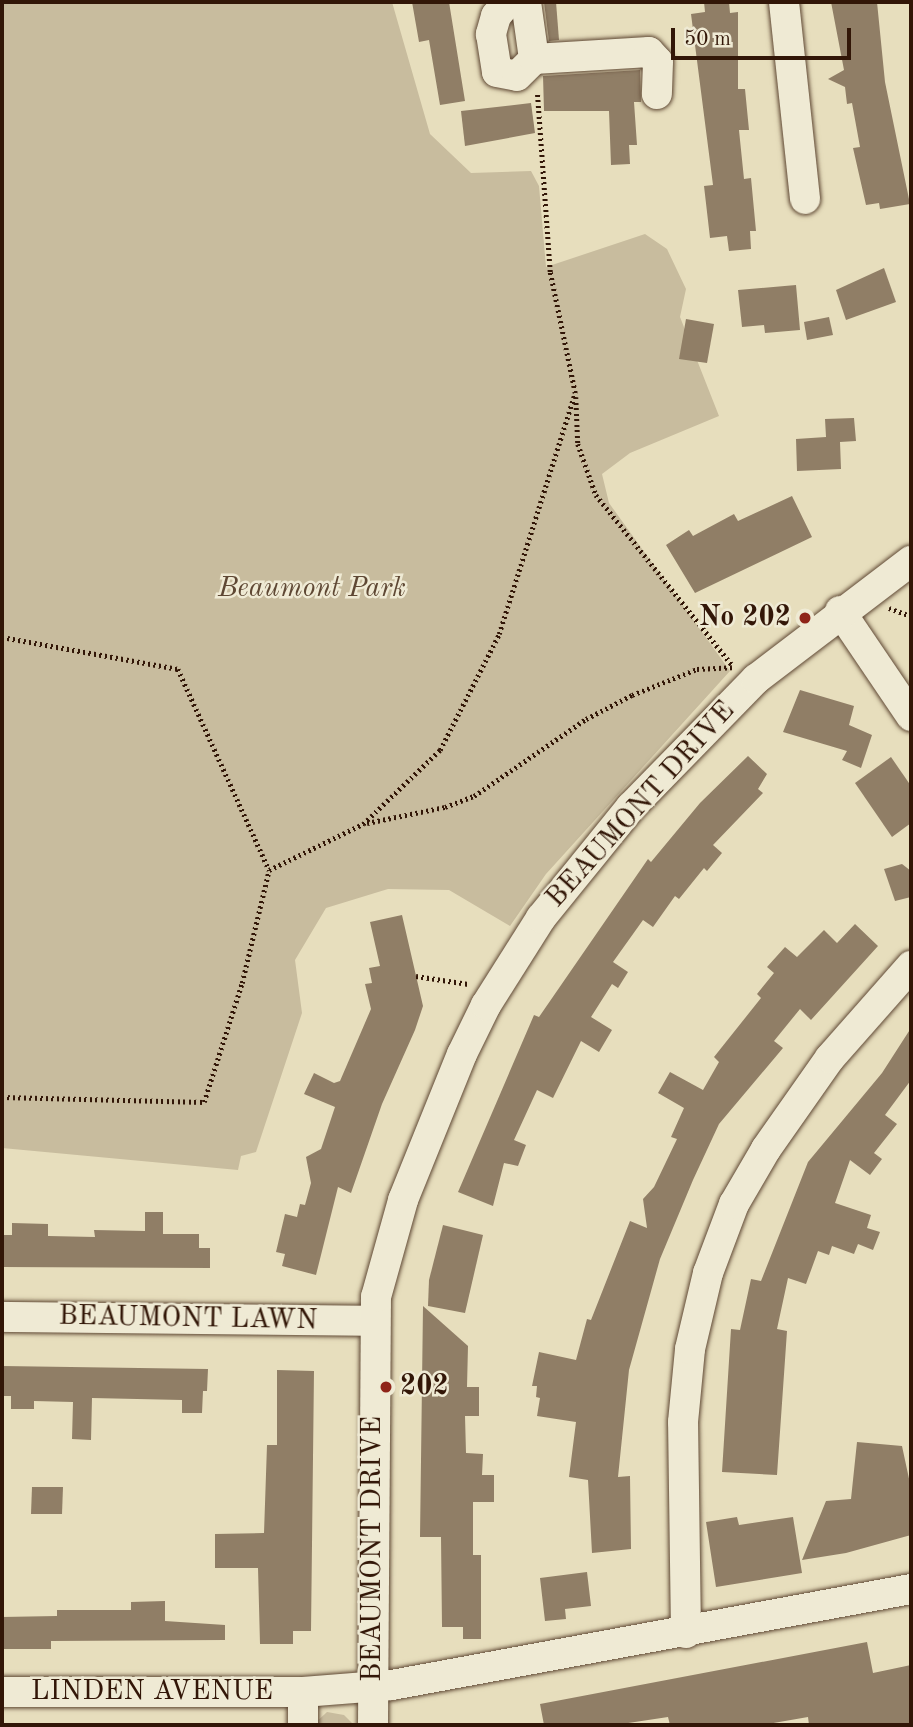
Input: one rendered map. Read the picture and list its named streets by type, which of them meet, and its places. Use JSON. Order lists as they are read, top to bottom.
{
  "streets": {
    "street": ["BEAUMONT DRIVE", "BEAUMONT LAWN", "LINDEN AVENUE"]
  },
  "crossings": [
    ["BEAUMONT DRIVE", "BEAUMONT LAWN"],
    ["BEAUMONT DRIVE", "LINDEN AVENUE"]
  ],
  "parks": ["Beaumont Park"],
  "places": ["No 202", "202"],
  "scale_bar": "50 m"
}
